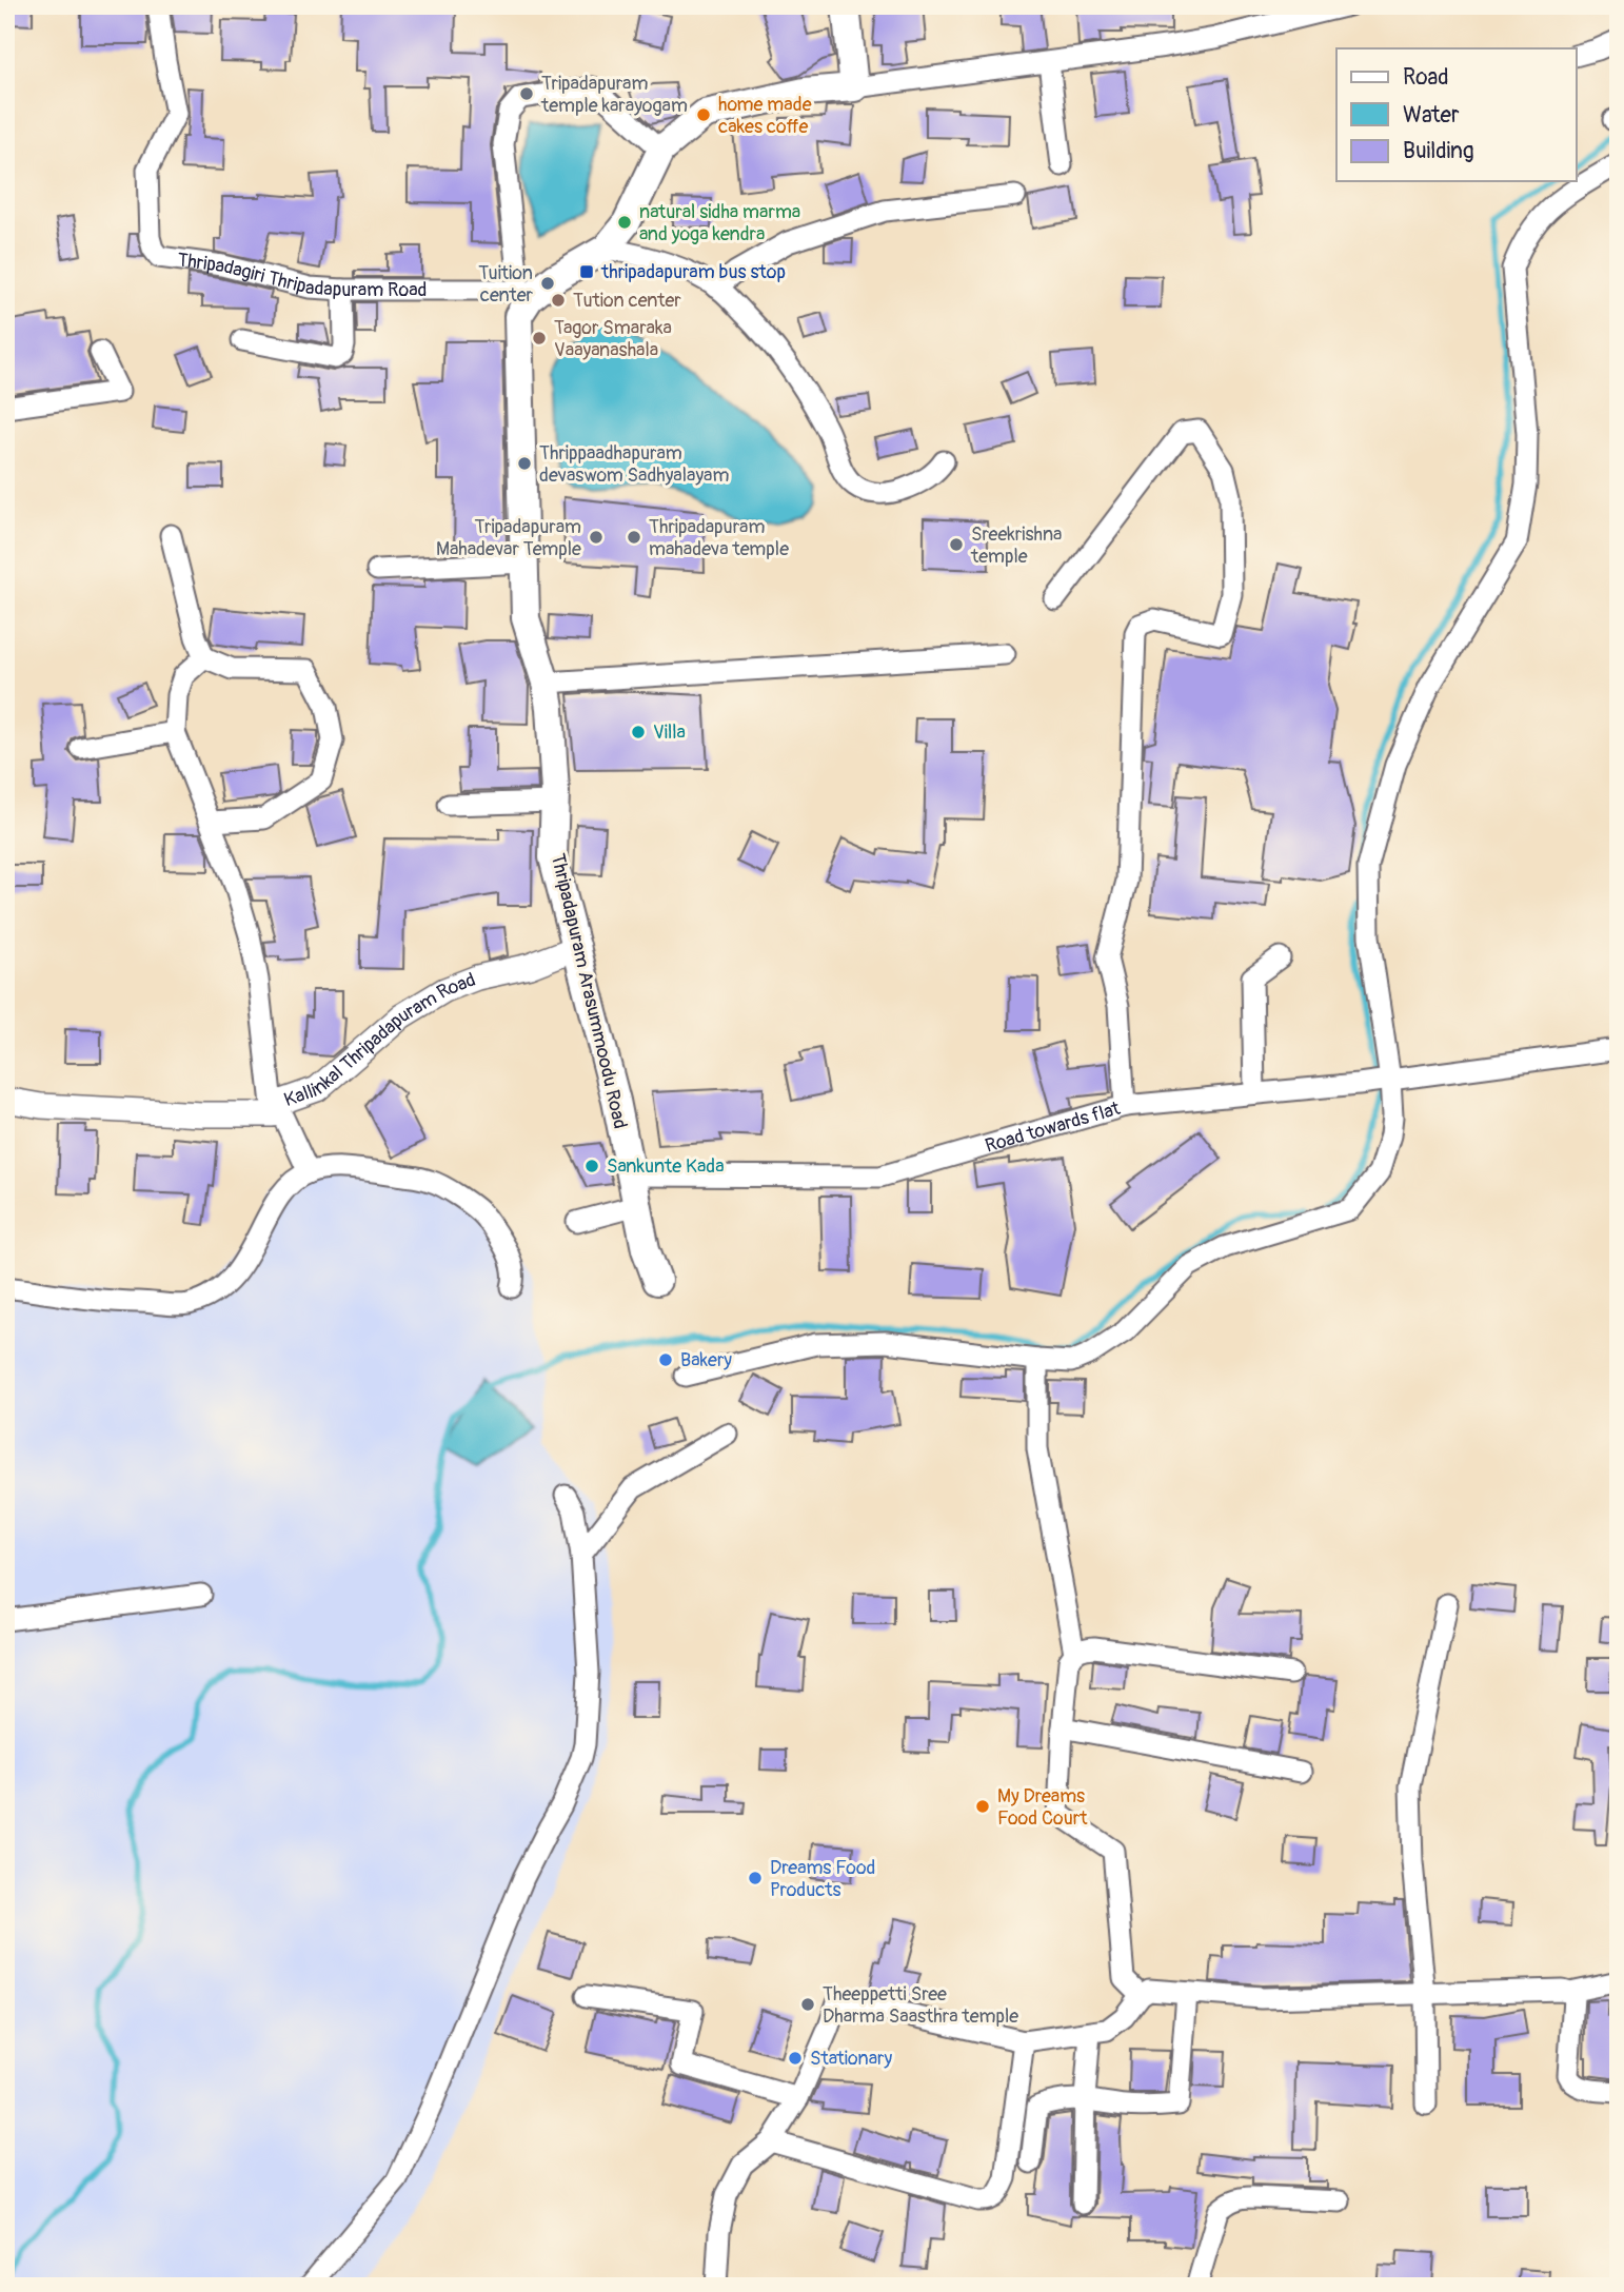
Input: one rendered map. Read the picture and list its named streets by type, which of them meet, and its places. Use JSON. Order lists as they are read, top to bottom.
{
  "streets": {
    "main road": ["Thripadapuram Arasummoodu Road"],
    "street": ["Thripadagiri Thripadapuram Road", "Kallinkal Thripadapuram Road", "Road towards flat"]
  },
  "crossings": [
    ["Thripadagiri Thripadapuram Road", "Thripadapuram Arasummoodu Road"],
    ["Thripadapuram Arasummoodu Road", "Kallinkal Thripadapuram Road"],
    ["Thripadapuram Arasummoodu Road", "Road towards flat"]
  ],
  "places": {
    "other": [
      "Tripadapuram temple karayogam",
      "home made cakes coffe",
      "natural sidha marma and yoga kendra",
      "Tuition center",
      "Tution center",
      "Tagor Smaraka Vaayanashala",
      "Thrippaadhapuram devaswom Sadhyalayam",
      "Tripadapuram Mahadevar Temple",
      "Thripadapuram mahadeva temple",
      "Sreekrishna temple",
      "Villa",
      "Sankunte Kada",
      "Bakery",
      "My Dreams Food Court",
      "Dreams Food Products",
      "Theeppetti Sree Dharma Saasthra temple",
      "Stationary"
    ],
    "transit": ["thripadapuram bus stop"]
  },
  "legend": ["Road", "Water", "Building"]
}
